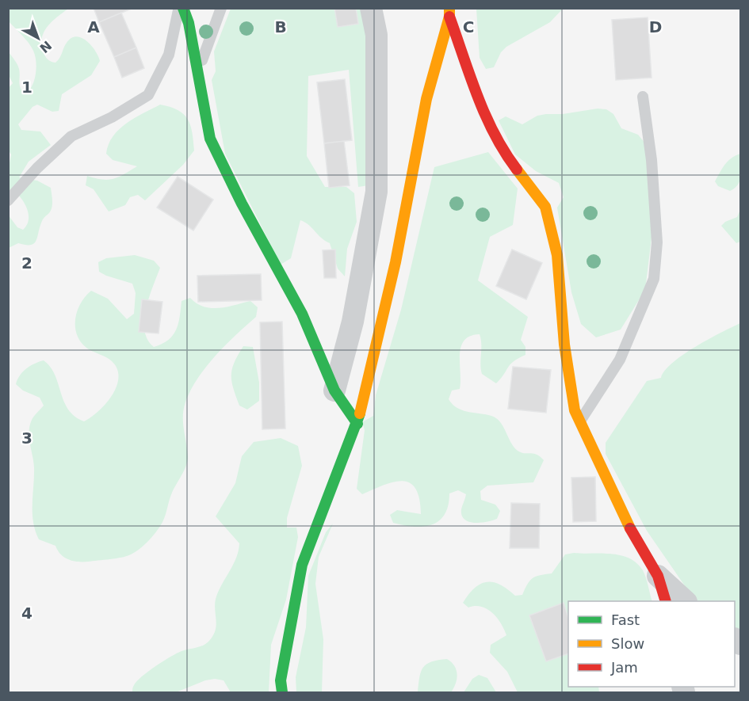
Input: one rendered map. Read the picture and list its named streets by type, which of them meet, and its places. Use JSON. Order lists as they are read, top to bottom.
{
  "legend": ["Fast", "Slow", "Jam"],
  "north": "bottom right",
  "grid": {
    "columns": [
      "A",
      "B",
      "C",
      "D"
    ],
    "rows": [
      "1",
      "2",
      "3",
      "4"
    ]
  }
}
